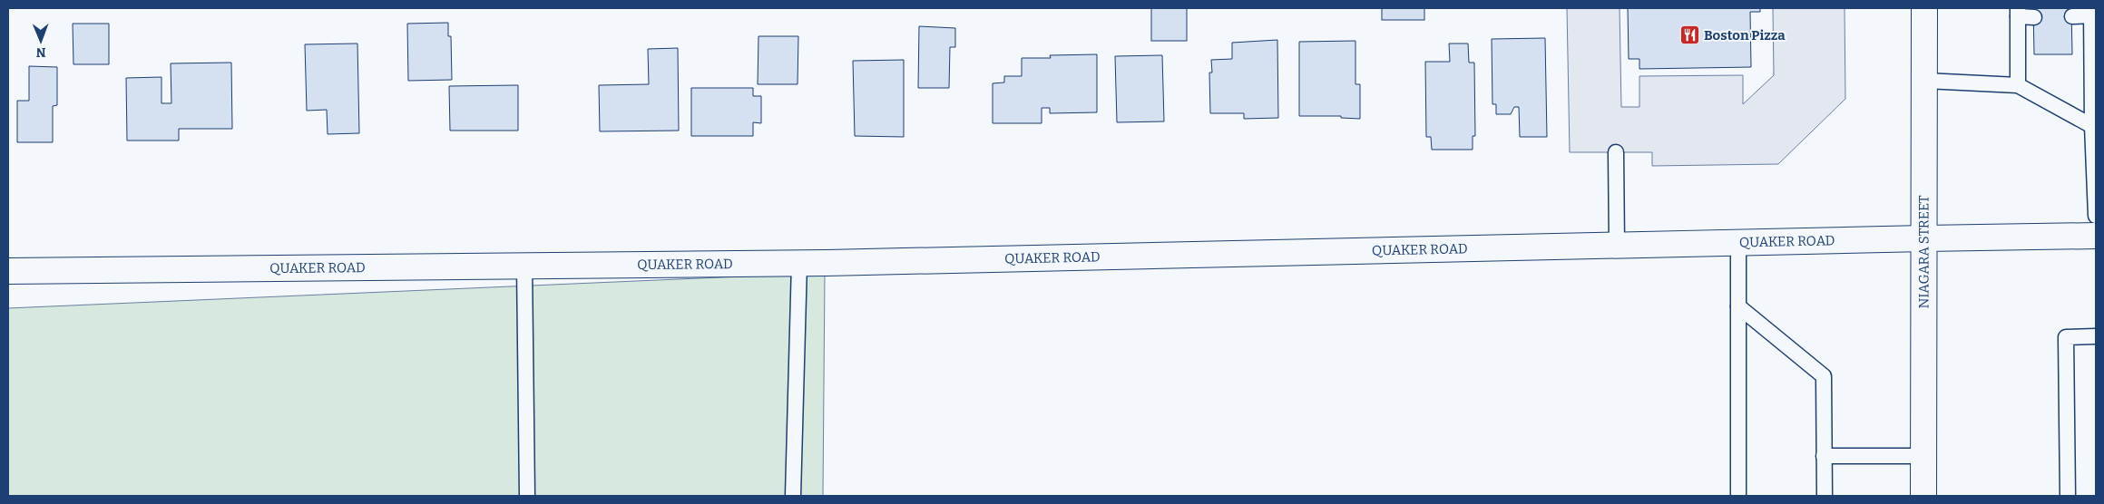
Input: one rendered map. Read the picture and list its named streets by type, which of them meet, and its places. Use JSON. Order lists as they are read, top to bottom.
{
  "streets": {
    "street": ["QUAKER ROAD", "NIAGARA STREET"]
  },
  "crossings": [
    ["QUAKER ROAD", "NIAGARA STREET"]
  ],
  "places": {
    "restaurant": ["Boston Pizza"]
  },
  "north": "bottom"
}
